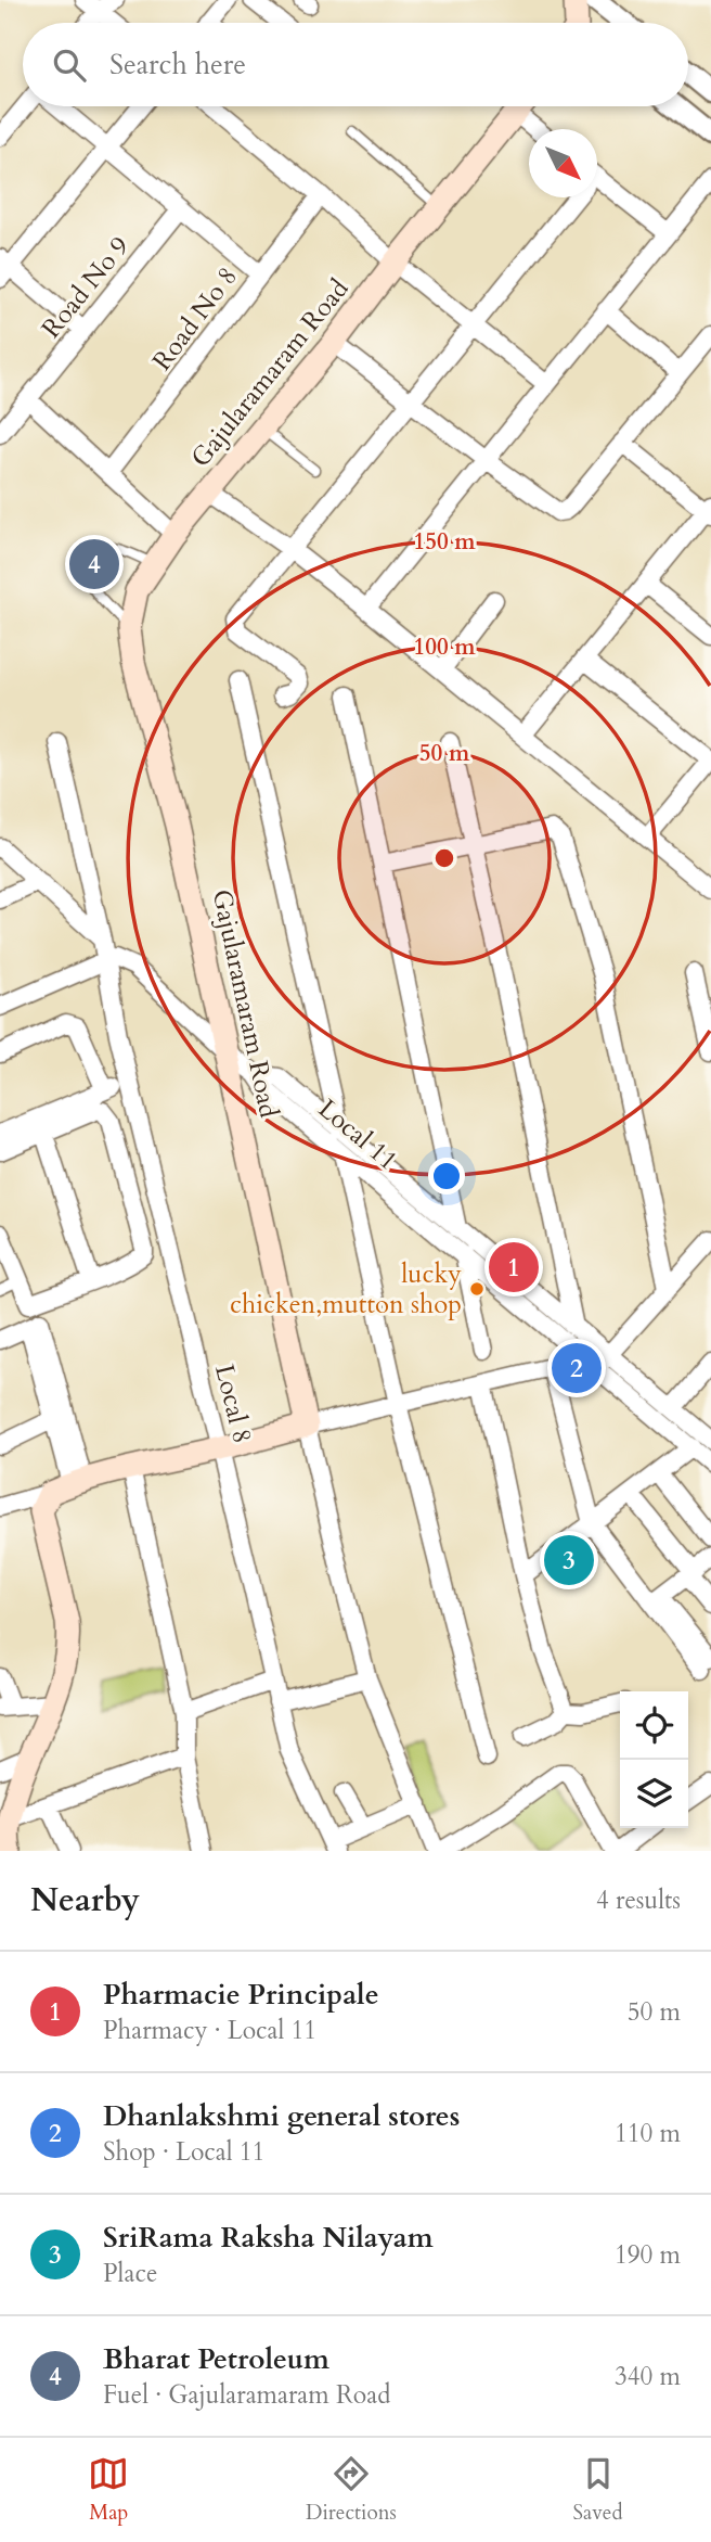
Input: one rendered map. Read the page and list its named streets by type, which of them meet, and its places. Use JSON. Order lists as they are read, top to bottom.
{
  "streets": {
    "main road": ["Gajularamaram Road"],
    "street": [
      "Road No 9",
      "Road No 8",
      "Local 11",
      "Local 8"
    ]
  },
  "crossings": [
    ["Gajularamaram Road", "Local 11"],
    ["Local 11", "Local 8"]
  ],
  "places": ["lucky chicken,mutton shop"],
  "north": "bottom right",
  "page": {
    "search": "Search here",
    "pins": [
      "4",
      "1",
      "2",
      "3"
    ],
    "heading": ["Nearby", "4 results"],
    "list": [
      {
        "mark": "1",
        "name": "Pharmacie Principale",
        "note": "Pharmacy · Local 11",
        "value": "50 m"
      },
      {
        "mark": "2",
        "name": "Dhanlakshmi general stores",
        "note": "Shop · Local 11",
        "value": "110 m"
      },
      {
        "mark": "3",
        "name": "SriRama Raksha Nilayam",
        "note": "Place",
        "value": "190 m"
      },
      {
        "mark": "4",
        "name": "Bharat Petroleum",
        "note": "Fuel · Gajularamaram Road",
        "value": "340 m"
      }
    ],
    "nav": ["Map", "Directions", "Saved"]
  },
  "rings": ["150 m", "100 m", "50 m"]
}
